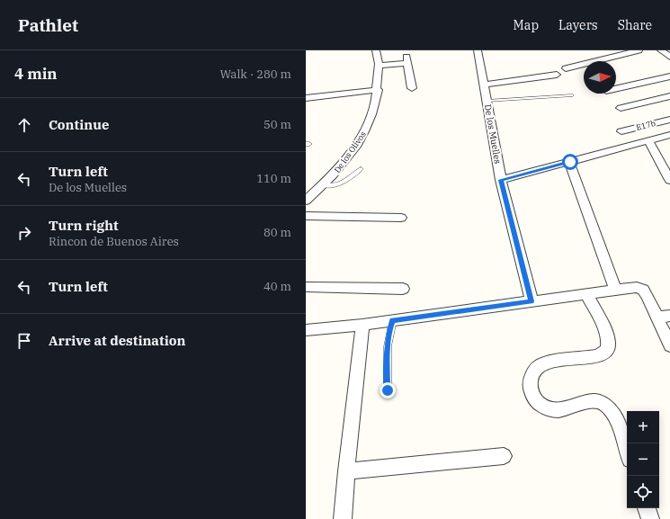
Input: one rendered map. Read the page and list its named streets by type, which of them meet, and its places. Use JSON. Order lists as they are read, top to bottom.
{
  "streets": {
    "street": ["E17b", "De los Muelles", "De los Olivos"]
  },
  "north": "right",
  "page": {
    "header": "Pathlet",
    "nav": ["Map", "Layers", "Share"],
    "heading": ["4 min", "Walk · 280 m"],
    "list": [
      ["Continue", "50 m"],
      ["Turn left", "De los Muelles", "110 m"],
      ["Turn right", "Rincon de Buenos Aires", "80 m"],
      ["Turn left", "40 m"],
      "Arrive at destination"
    ],
    "map_buttons": ["+", "−"]
  }
}
